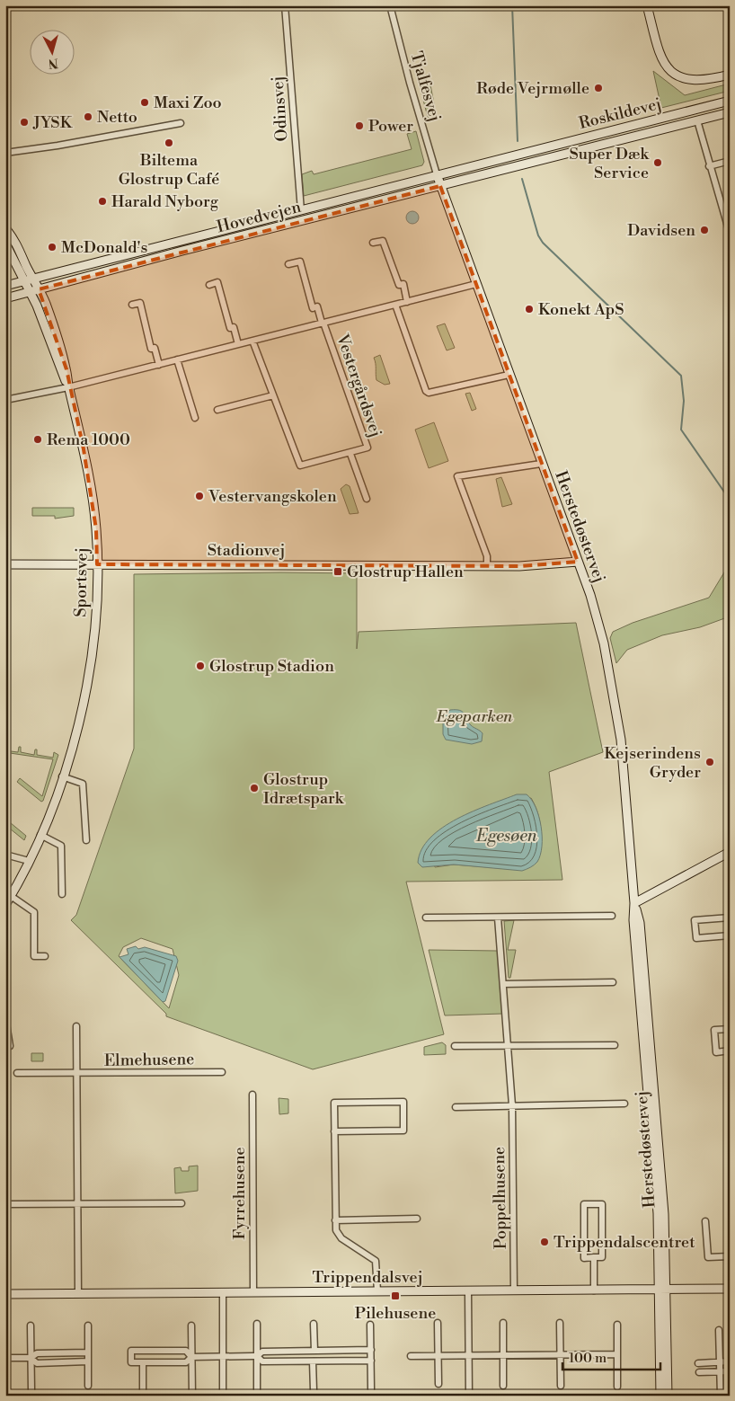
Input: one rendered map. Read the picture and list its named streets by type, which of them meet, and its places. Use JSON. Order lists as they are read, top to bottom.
{
  "streets": {
    "street": [
      "Tjalfesvej",
      "Odinsvej",
      "Roskildevej",
      "Hovedvejen",
      "Vestergårdsvej",
      "Herstedøstervej",
      "Stadionvej",
      "Sportsvej",
      "Elmehusene",
      "Fyrrehusene",
      "Poppelhusene",
      "Trippendalsvej"
    ]
  },
  "crossings": [
    ["Tjalfesvej", "Hovedvejen"],
    ["Tjalfesvej", "Herstedøstervej"],
    ["Odinsvej", "Hovedvejen"],
    ["Roskildevej", "Hovedvejen"],
    ["Hovedvejen", "Herstedøstervej"],
    ["Hovedvejen", "Sportsvej"],
    ["Vestergårdsvej", "Herstedøstervej"],
    ["Vestergårdsvej", "Sportsvej"],
    ["Herstedøstervej", "Stadionvej"],
    ["Herstedøstervej", "Trippendalsvej"],
    ["Stadionvej", "Sportsvej"],
    ["Fyrrehusene", "Trippendalsvej"],
    ["Poppelhusene", "Trippendalsvej"]
  ],
  "water": ["Egesøen"],
  "parks": ["Egeparken"],
  "places": {
    "other": [
      "Røde Vejrmølle",
      "Maxi Zoo",
      "Netto",
      "JYSK",
      "Power",
      "Biltema Glostrup Café",
      "Super Dæk Service",
      "Harald Nyborg",
      "Davidsen",
      "McDonald's",
      "Konekt ApS",
      "Rema 1000",
      "Vestervangskolen",
      "Glostrup Stadion",
      "Kejserindens Gryder",
      "Glostrup Idrætspark",
      "Trippendalscentret"
    ],
    "transit": ["Glostrup Hallen", "Pilehusene"]
  },
  "scale_bar": "100 m",
  "north": "bottom"
}
